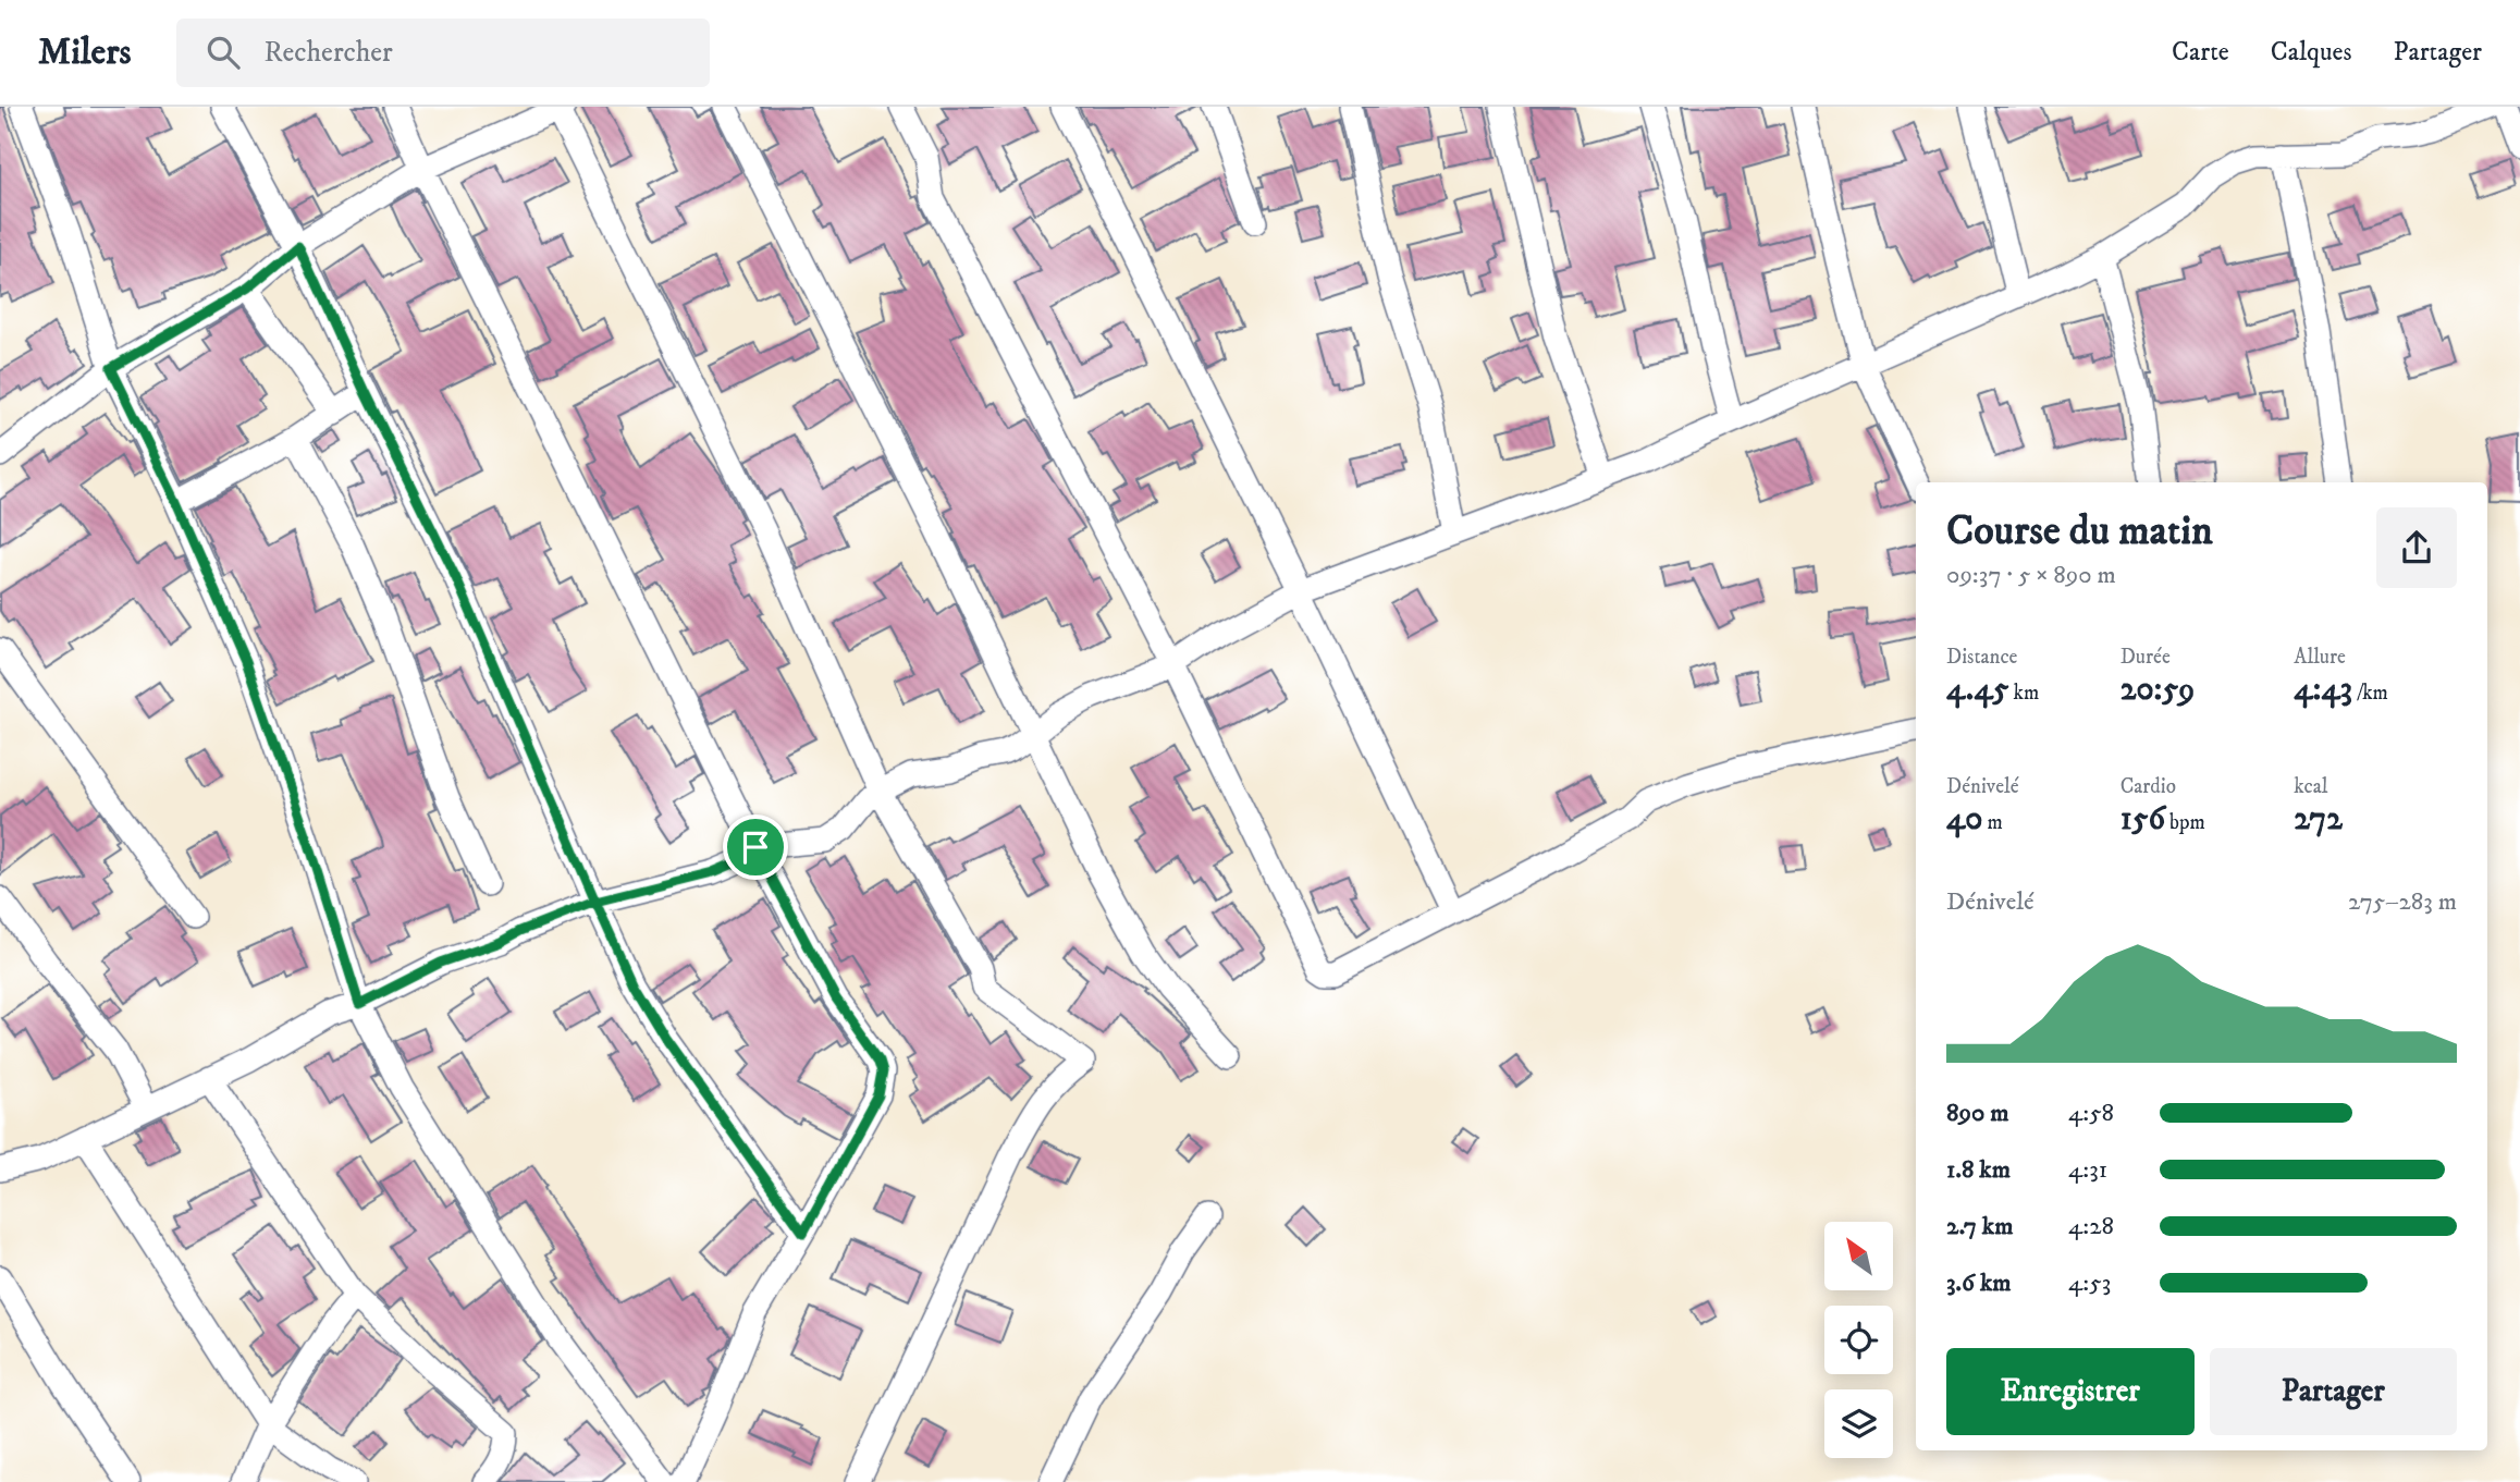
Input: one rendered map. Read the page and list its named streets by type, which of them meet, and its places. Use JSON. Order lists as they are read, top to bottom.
{
  "north": "top left",
  "page": {
    "header": "Milers",
    "search": "Rechercher",
    "nav": ["Carte", "Calques", "Partager"],
    "heading": ["Course du matin", "09:37 · 5 × 890 m"],
    "stats": [
      ["Distance", "4.45 km"],
      ["Durée", "20:59"],
      ["Allure", "4:43 /km"],
      ["Dénivelé", "40 m"],
      ["Cardio", "156 bpm"],
      ["kcal", "272"]
    ],
    "chart": ["Dénivelé", "275–283 m"],
    "list": [
      {
        "name": "890 m",
        "note": "4:58"
      },
      {
        "name": "1.8 km",
        "note": "4:31"
      },
      {
        "name": "2.7 km",
        "note": "4:28"
      },
      {
        "name": "3.6 km",
        "note": "4:53"
      }
    ],
    "buttons": ["Enregistrer", "Partager"]
  }
}
